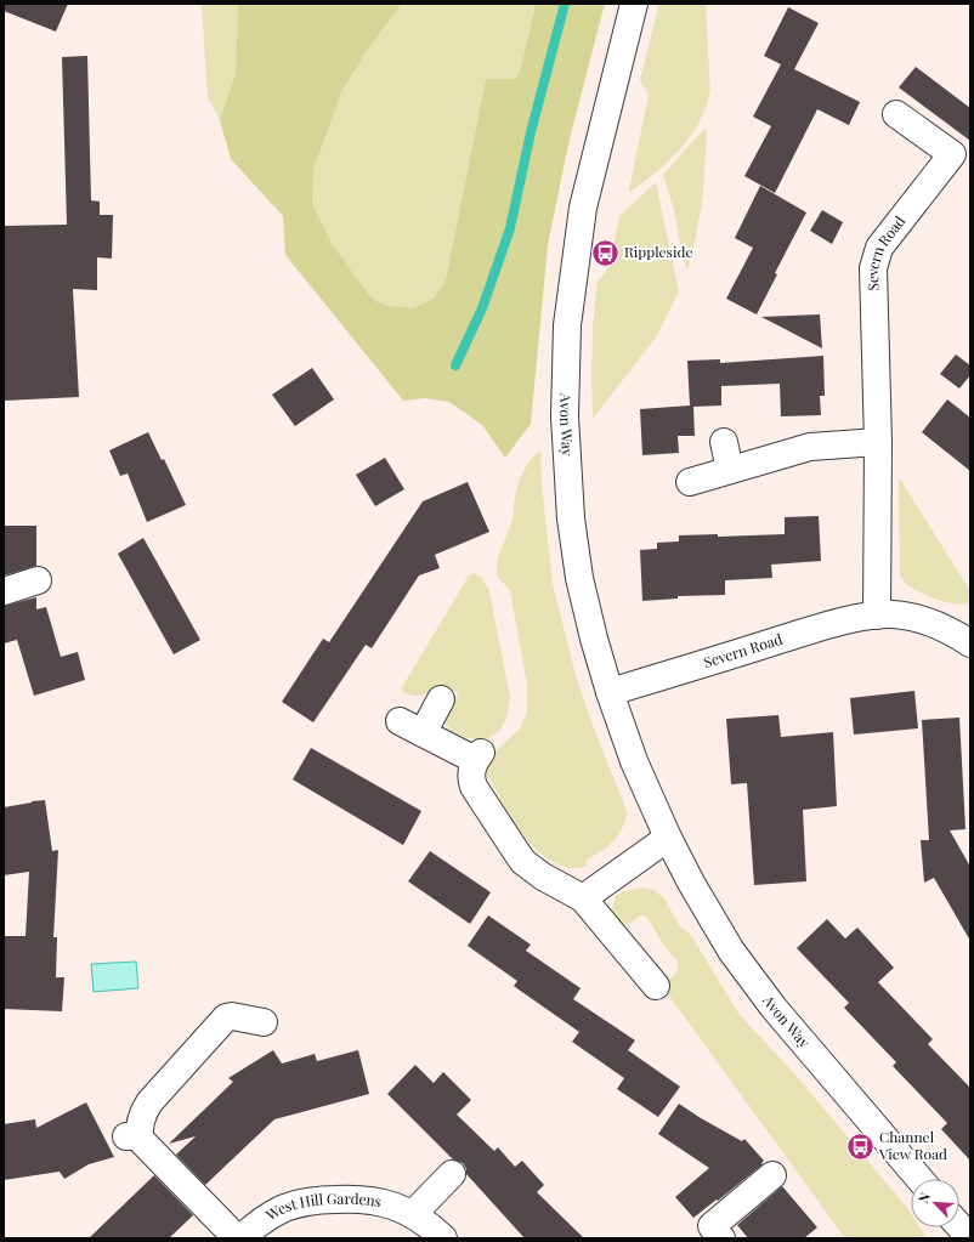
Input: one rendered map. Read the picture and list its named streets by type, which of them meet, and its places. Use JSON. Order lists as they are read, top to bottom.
{
  "streets": {
    "street": ["Severn Road", "Avon Way", "West Hill Gardens"]
  },
  "crossings": [
    ["Severn Road", "Avon Way"]
  ],
  "places": {
    "bus stop": ["Rippleside", "Channel View Road"]
  },
  "north": "top left"
}
